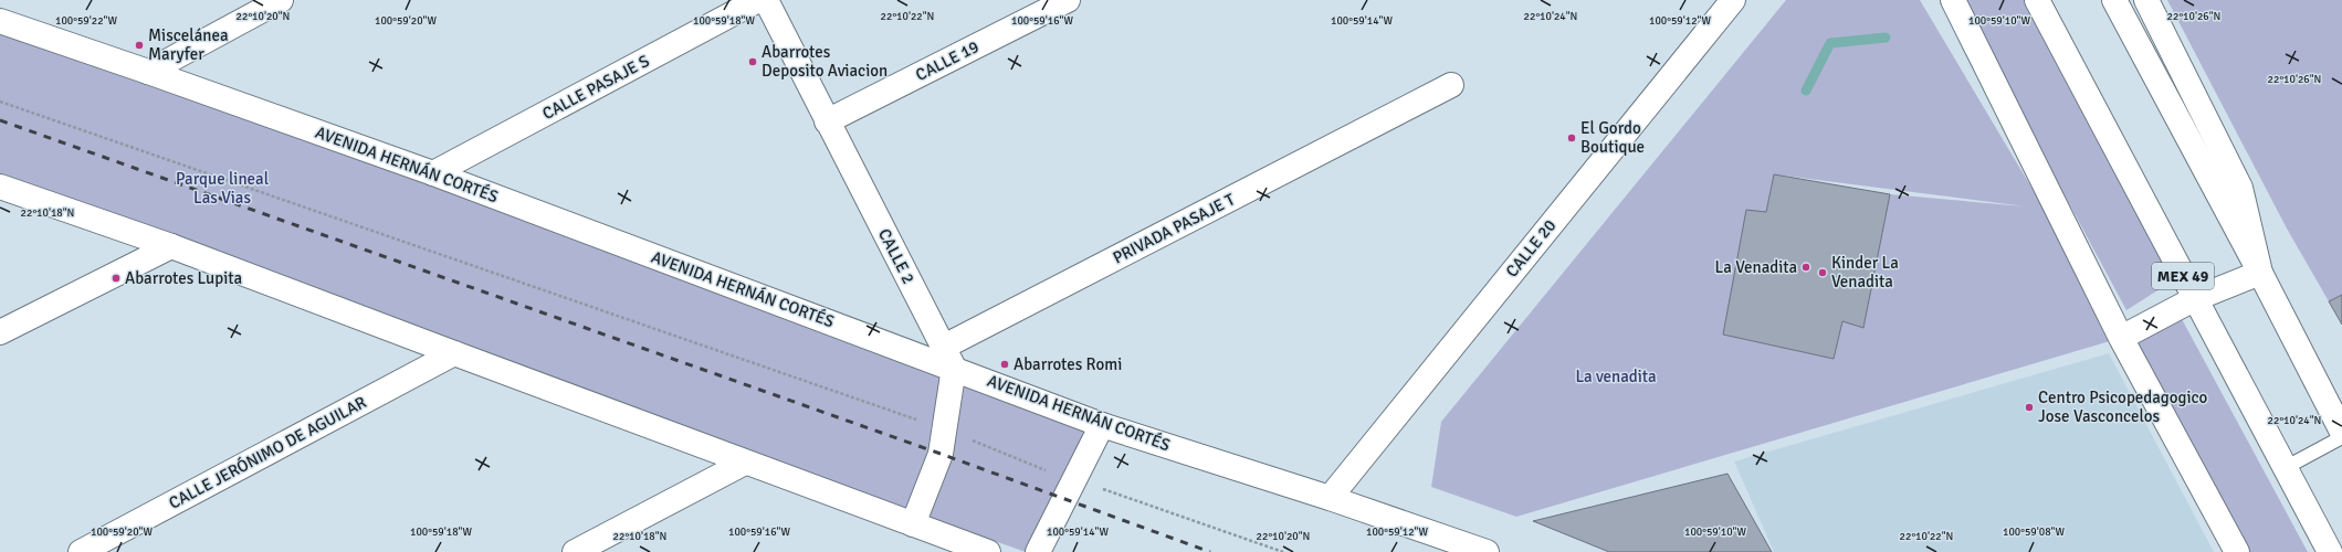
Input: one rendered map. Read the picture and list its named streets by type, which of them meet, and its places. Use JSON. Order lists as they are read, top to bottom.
{
  "streets": {
    "street": [
      "CALLE 19",
      "CALLE PASAJE S",
      "AVENIDA HERNÁN CORTÉS",
      "PRIVADA PASAJE T",
      "CALLE 20",
      "CALLE 2",
      "MEX 49",
      "CALLE JERÓNIMO DE AGUILAR"
    ]
  },
  "crossings": [
    ["CALLE 19", "CALLE 2"],
    ["CALLE PASAJE S", "AVENIDA HERNÁN CORTÉS"],
    ["AVENIDA HERNÁN CORTÉS", "PRIVADA PASAJE T"],
    ["AVENIDA HERNÁN CORTÉS", "CALLE 20"],
    ["AVENIDA HERNÁN CORTÉS", "CALLE 2"],
    ["PRIVADA PASAJE T", "CALLE 2"]
  ],
  "parks": ["Parque lineal Las Vias", "La venadita"],
  "places": [
    "Miscelánea Maryfer",
    "Abarrotes Deposito Aviacion",
    "El Gordo Boutique",
    "La Venadita",
    "Kinder La Venadita",
    "Abarrotes Lupita",
    "Abarrotes Romi",
    "Centro Psicopedagogico Jose Vasconcelos"
  ],
  "coordinates": [
    "22°10'20\"N",
    "22°10'22\"N",
    "22°10'24\"N",
    "22°10'26\"N",
    "100°59'22\"W",
    "100°59'20\"W",
    "100°59'18\"W",
    "100°59'16\"W",
    "100°59'14\"W",
    "100°59'12\"W",
    "100°59'10\"W",
    "22°10'18\"N",
    "100°59'08\"W"
  ]
}
